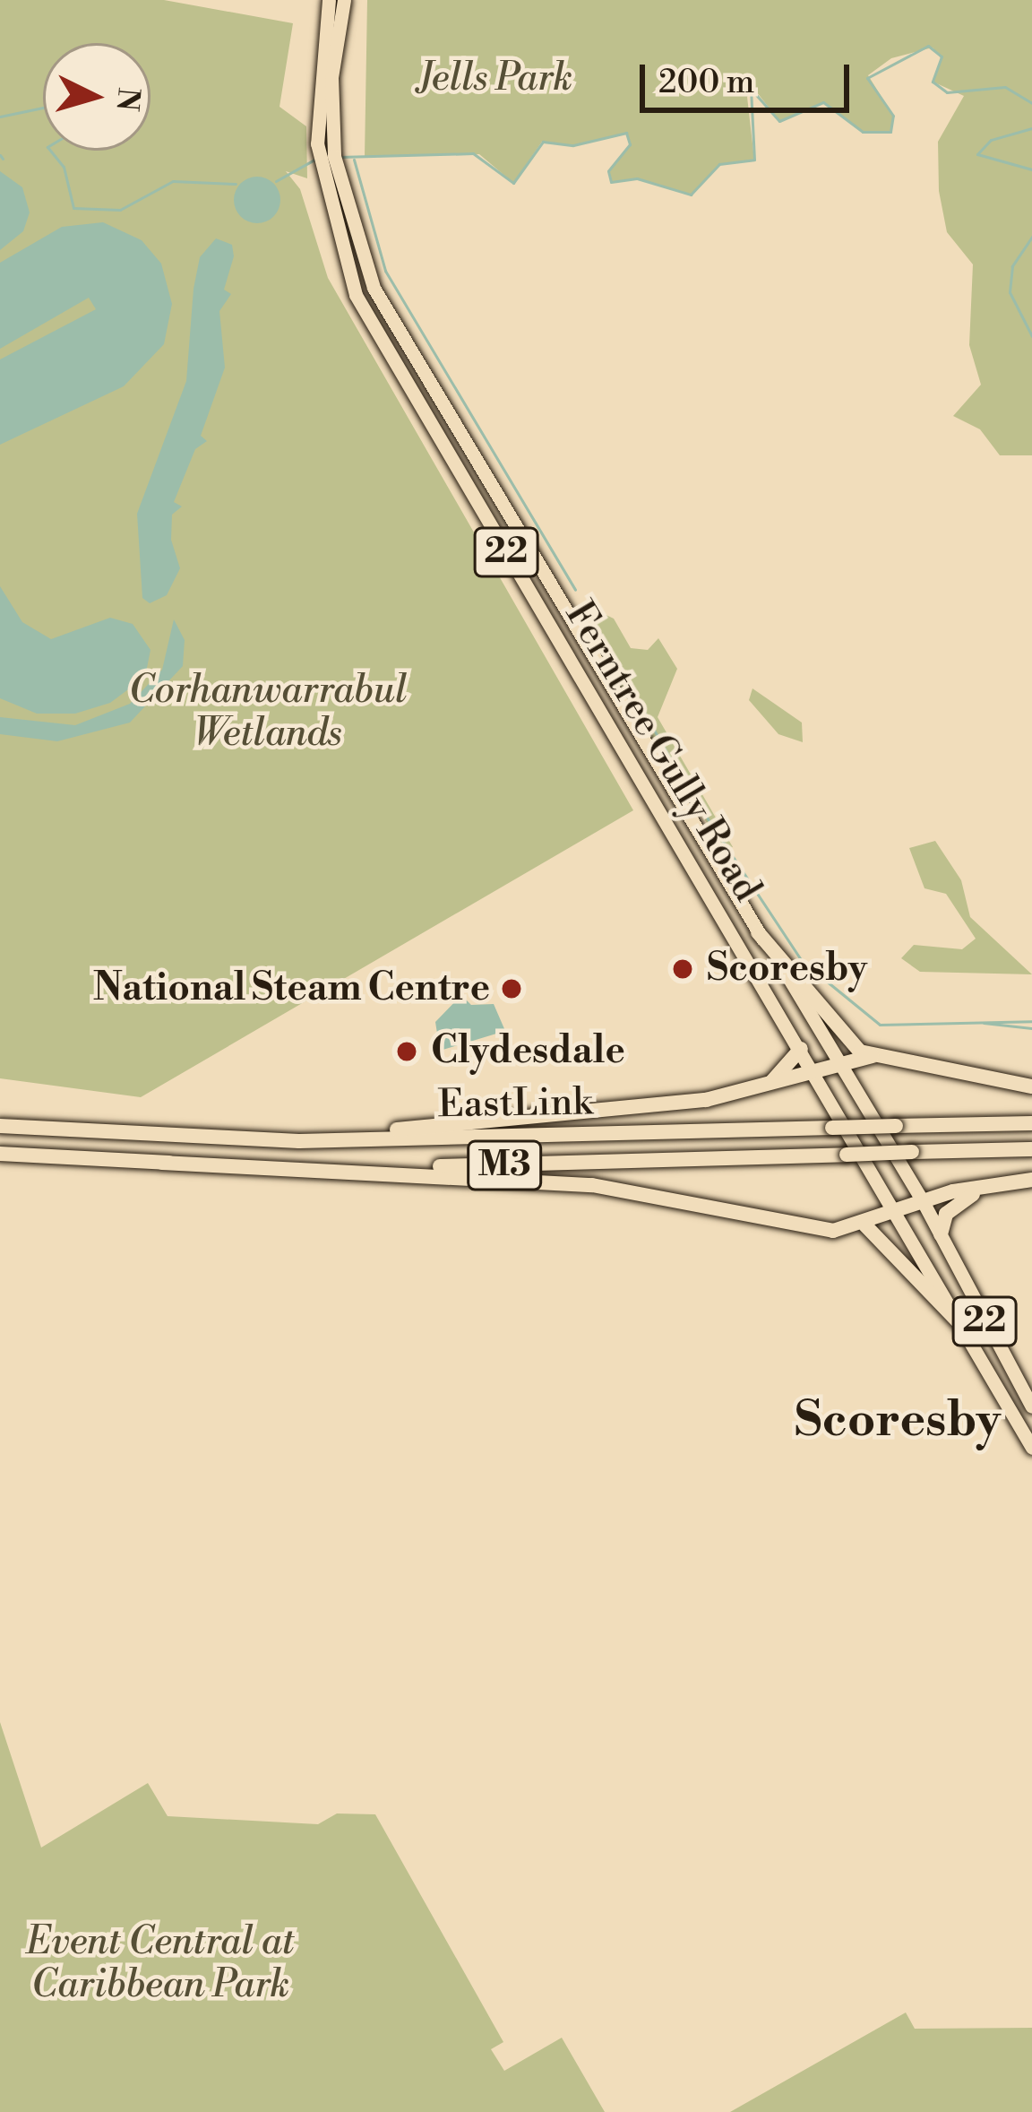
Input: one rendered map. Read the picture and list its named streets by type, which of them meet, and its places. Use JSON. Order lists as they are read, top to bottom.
{
  "streets": {
    "highway": ["EastLink", "M3"],
    "main road": ["22", "Ferntree Gully Road"]
  },
  "districts": ["Scoresby"],
  "parks": ["Jells Park", "Corhanwarrabul Wetlands", "Event Central at Caribbean Park"],
  "places": ["Scoresby", "National Steam Centre", "Clydesdale"],
  "scale_bar": "200 m",
  "north": "right"
}
